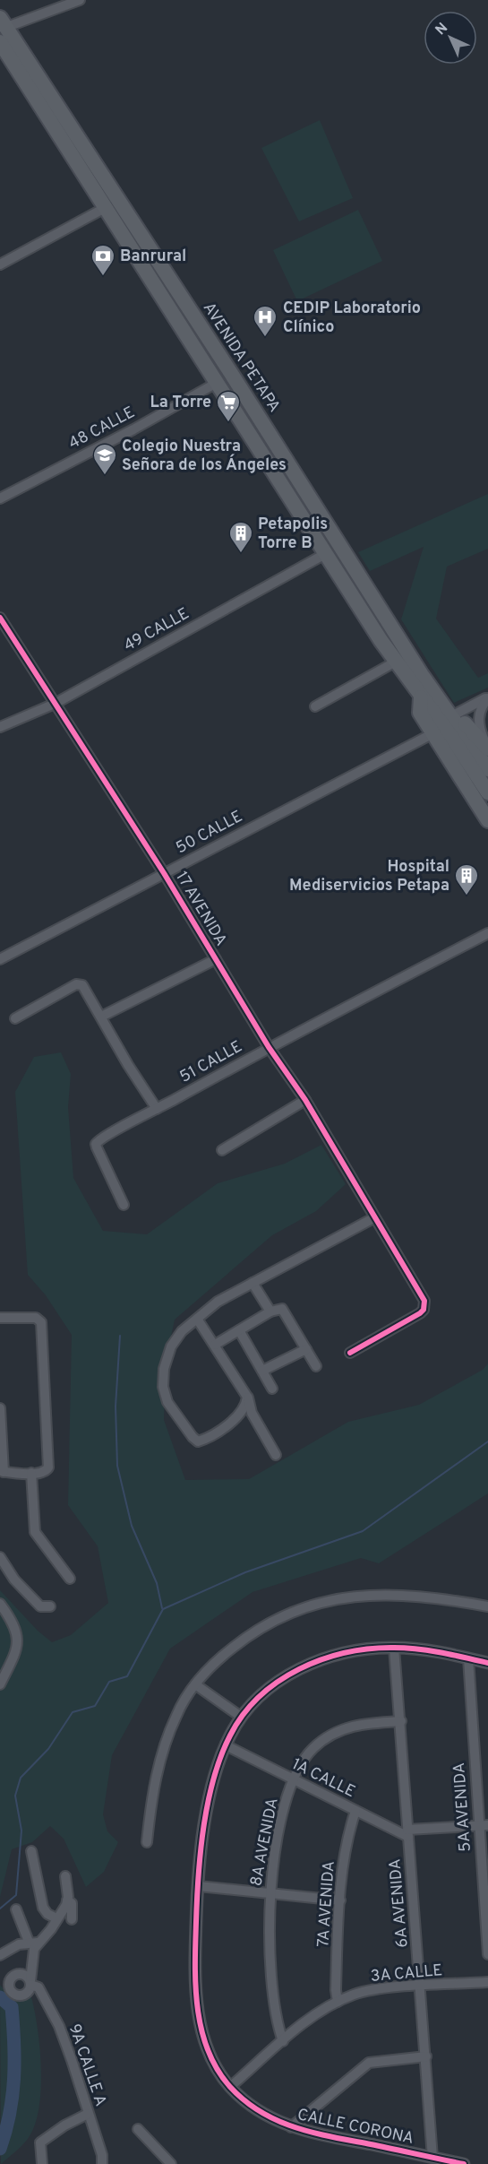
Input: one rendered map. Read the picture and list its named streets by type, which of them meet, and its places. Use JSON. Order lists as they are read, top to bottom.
{
  "streets": {
    "main road": ["AVENIDA PETAPA"],
    "street": [
      "48 CALLE",
      "49 CALLE",
      "50 CALLE",
      "17 AVENIDA",
      "51 CALLE",
      "1A CALLE",
      "5A AVENIDA",
      "8A AVENIDA",
      "6A AVENIDA",
      "7A AVENIDA",
      "3A CALLE",
      "9A CALLE A",
      "CALLE CORONA"
    ]
  },
  "crossings": [
    ["AVENIDA PETAPA", "48 CALLE"],
    ["AVENIDA PETAPA", "49 CALLE"],
    ["49 CALLE", "17 AVENIDA"],
    ["50 CALLE", "17 AVENIDA"],
    ["17 AVENIDA", "51 CALLE"],
    ["1A CALLE", "5A AVENIDA"],
    ["1A CALLE", "8A AVENIDA"],
    ["1A CALLE", "6A AVENIDA"],
    ["1A CALLE", "7A AVENIDA"],
    ["1A CALLE", "CALLE CORONA"],
    ["5A AVENIDA", "CALLE CORONA"],
    ["8A AVENIDA", "6A AVENIDA"],
    ["8A AVENIDA", "3A CALLE"],
    ["6A AVENIDA", "3A CALLE"],
    ["6A AVENIDA", "CALLE CORONA"],
    ["7A AVENIDA", "3A CALLE"],
    ["3A CALLE", "CALLE CORONA"]
  ],
  "places": {
    "bank": ["Banrural"],
    "hospital": ["CEDIP Laboratorio Clínico"],
    "supermarket": ["La Torre"],
    "school or university": ["Colegio Nuestra Señora de los Ángeles"],
    "building": ["Petapolis Torre B", "Hospital Mediservicios Petapa"]
  },
  "north": "top left"
}
